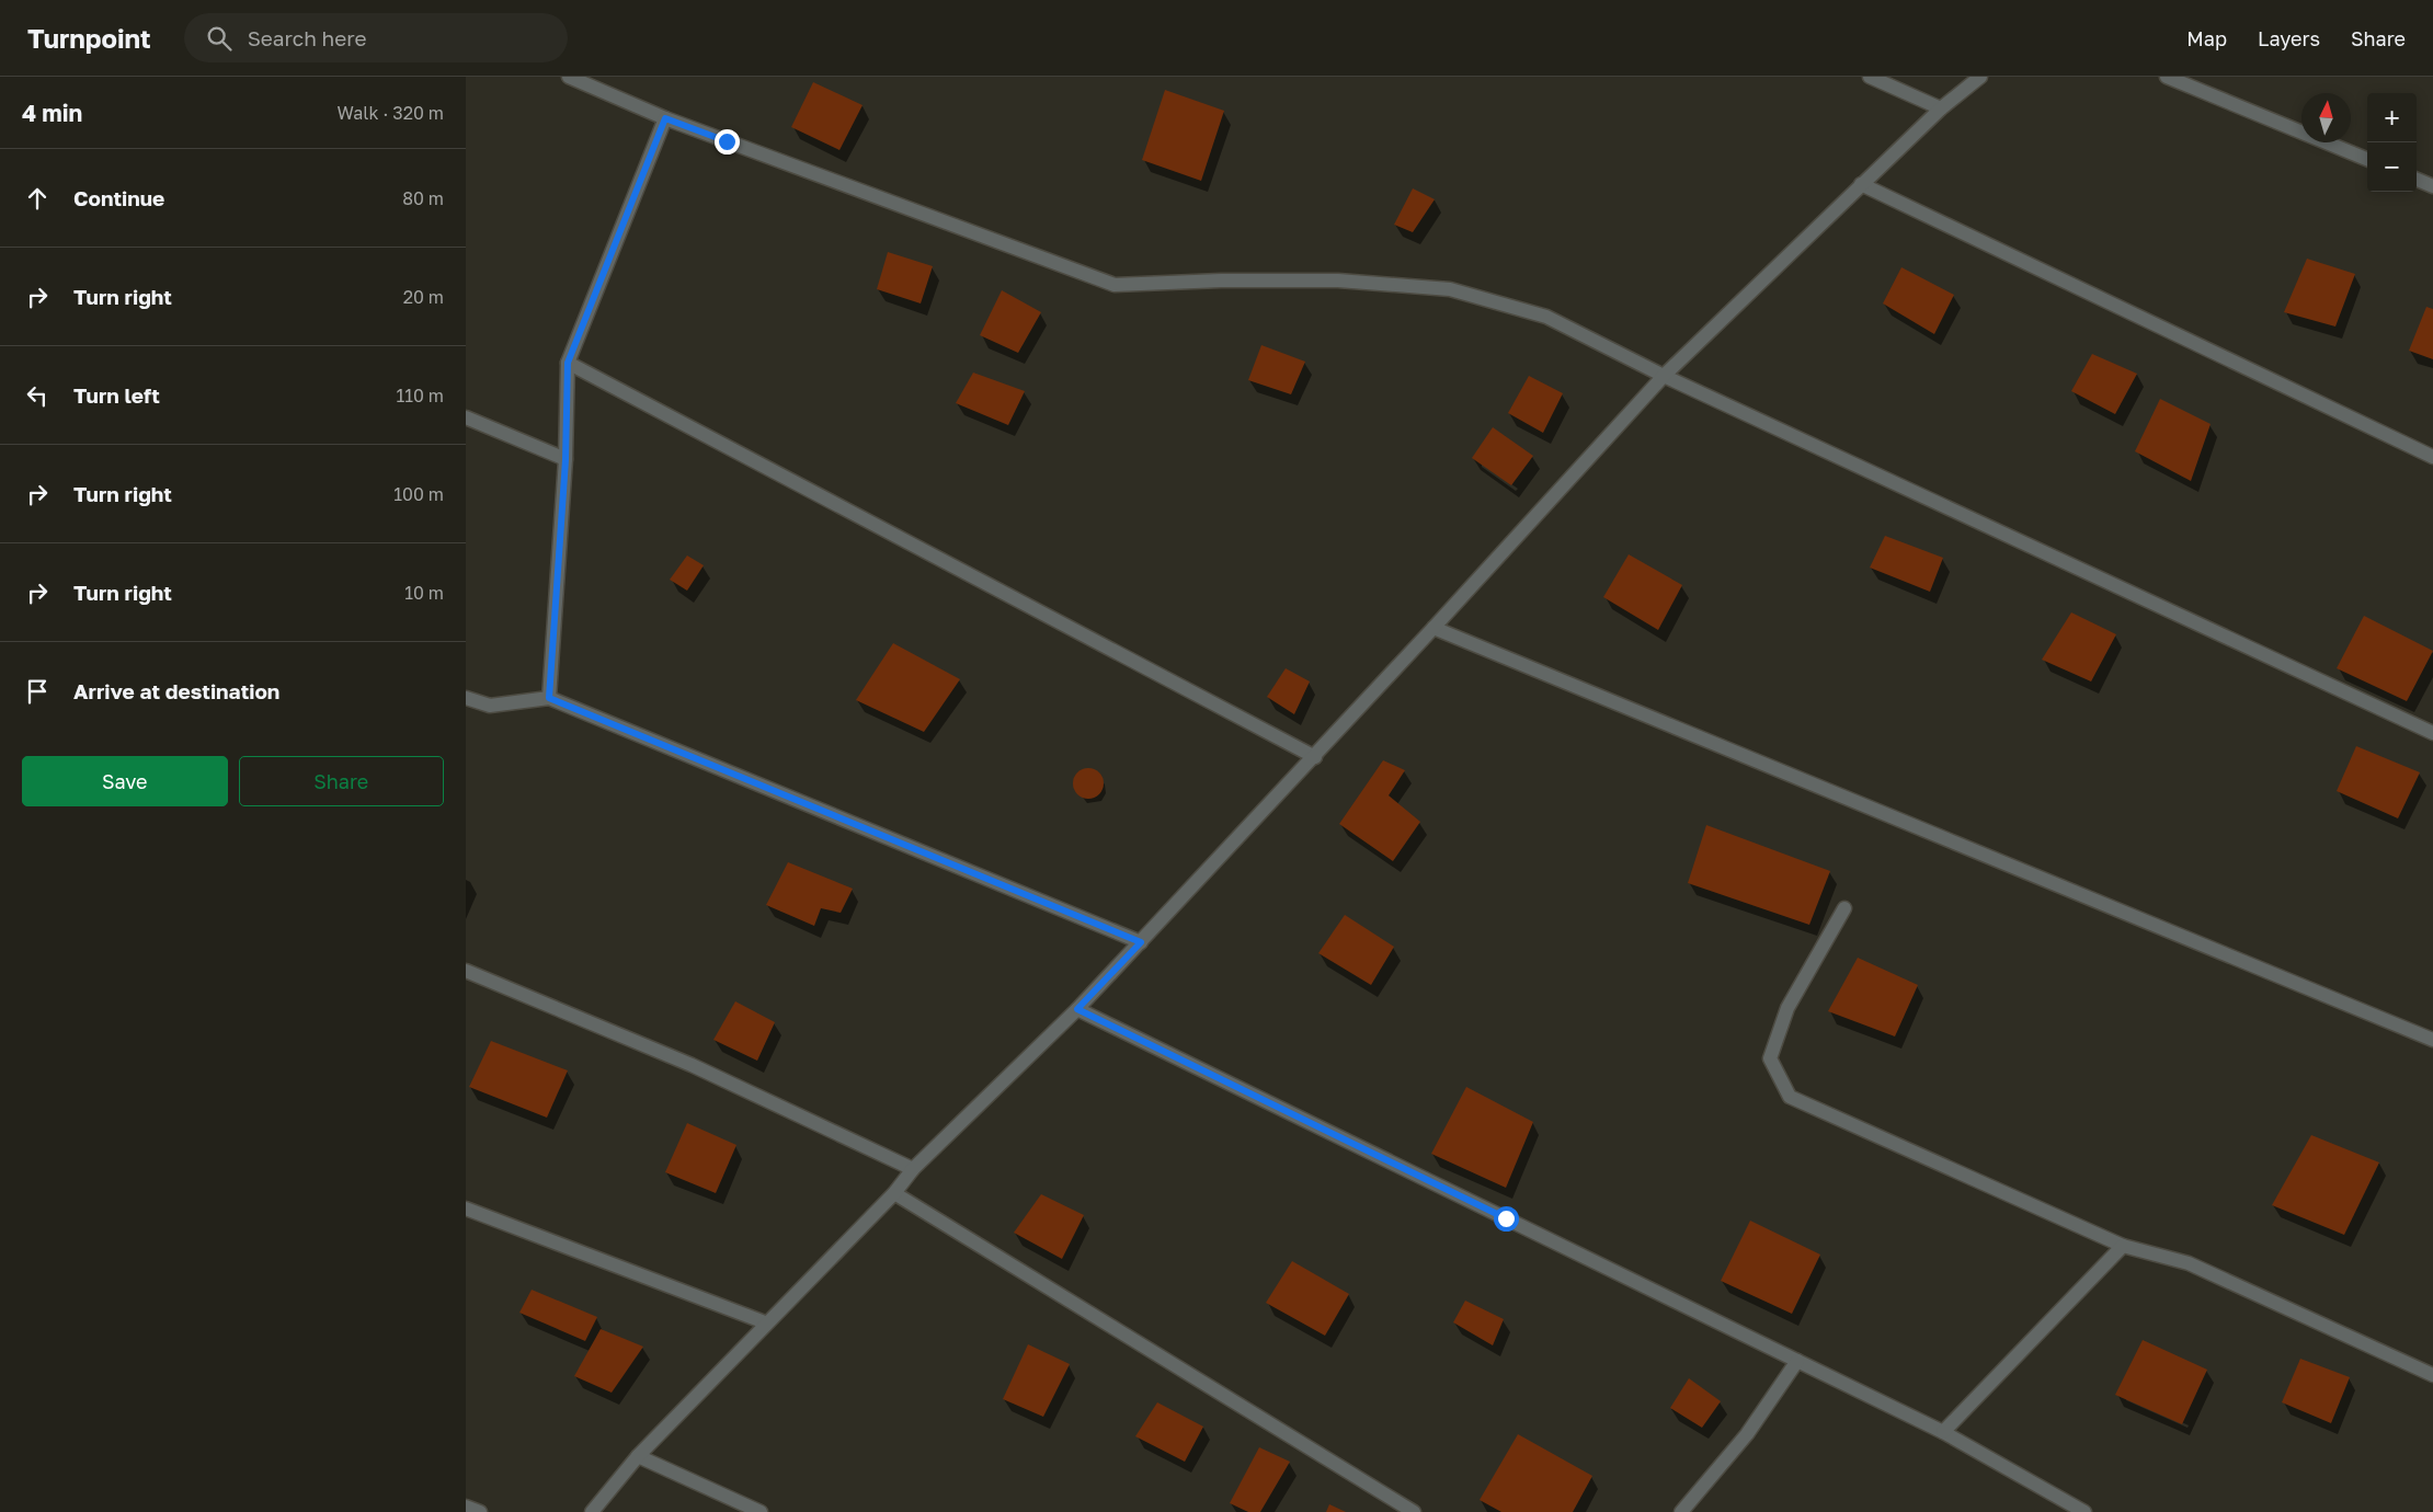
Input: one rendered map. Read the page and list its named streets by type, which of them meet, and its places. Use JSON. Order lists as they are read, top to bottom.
{
  "north": "top",
  "page": {
    "header": "Turnpoint",
    "search": "Search here",
    "nav": ["Map", "Layers", "Share"],
    "heading": ["4 min", "Walk · 320 m"],
    "map_buttons": ["+", "−"],
    "list": [
      ["Continue", "80 m"],
      ["Turn right", "20 m"],
      ["Turn left", "110 m"],
      ["Turn right", "100 m"],
      ["Turn right", "10 m"],
      "Arrive at destination"
    ],
    "buttons": ["Save", "Share"]
  }
}
